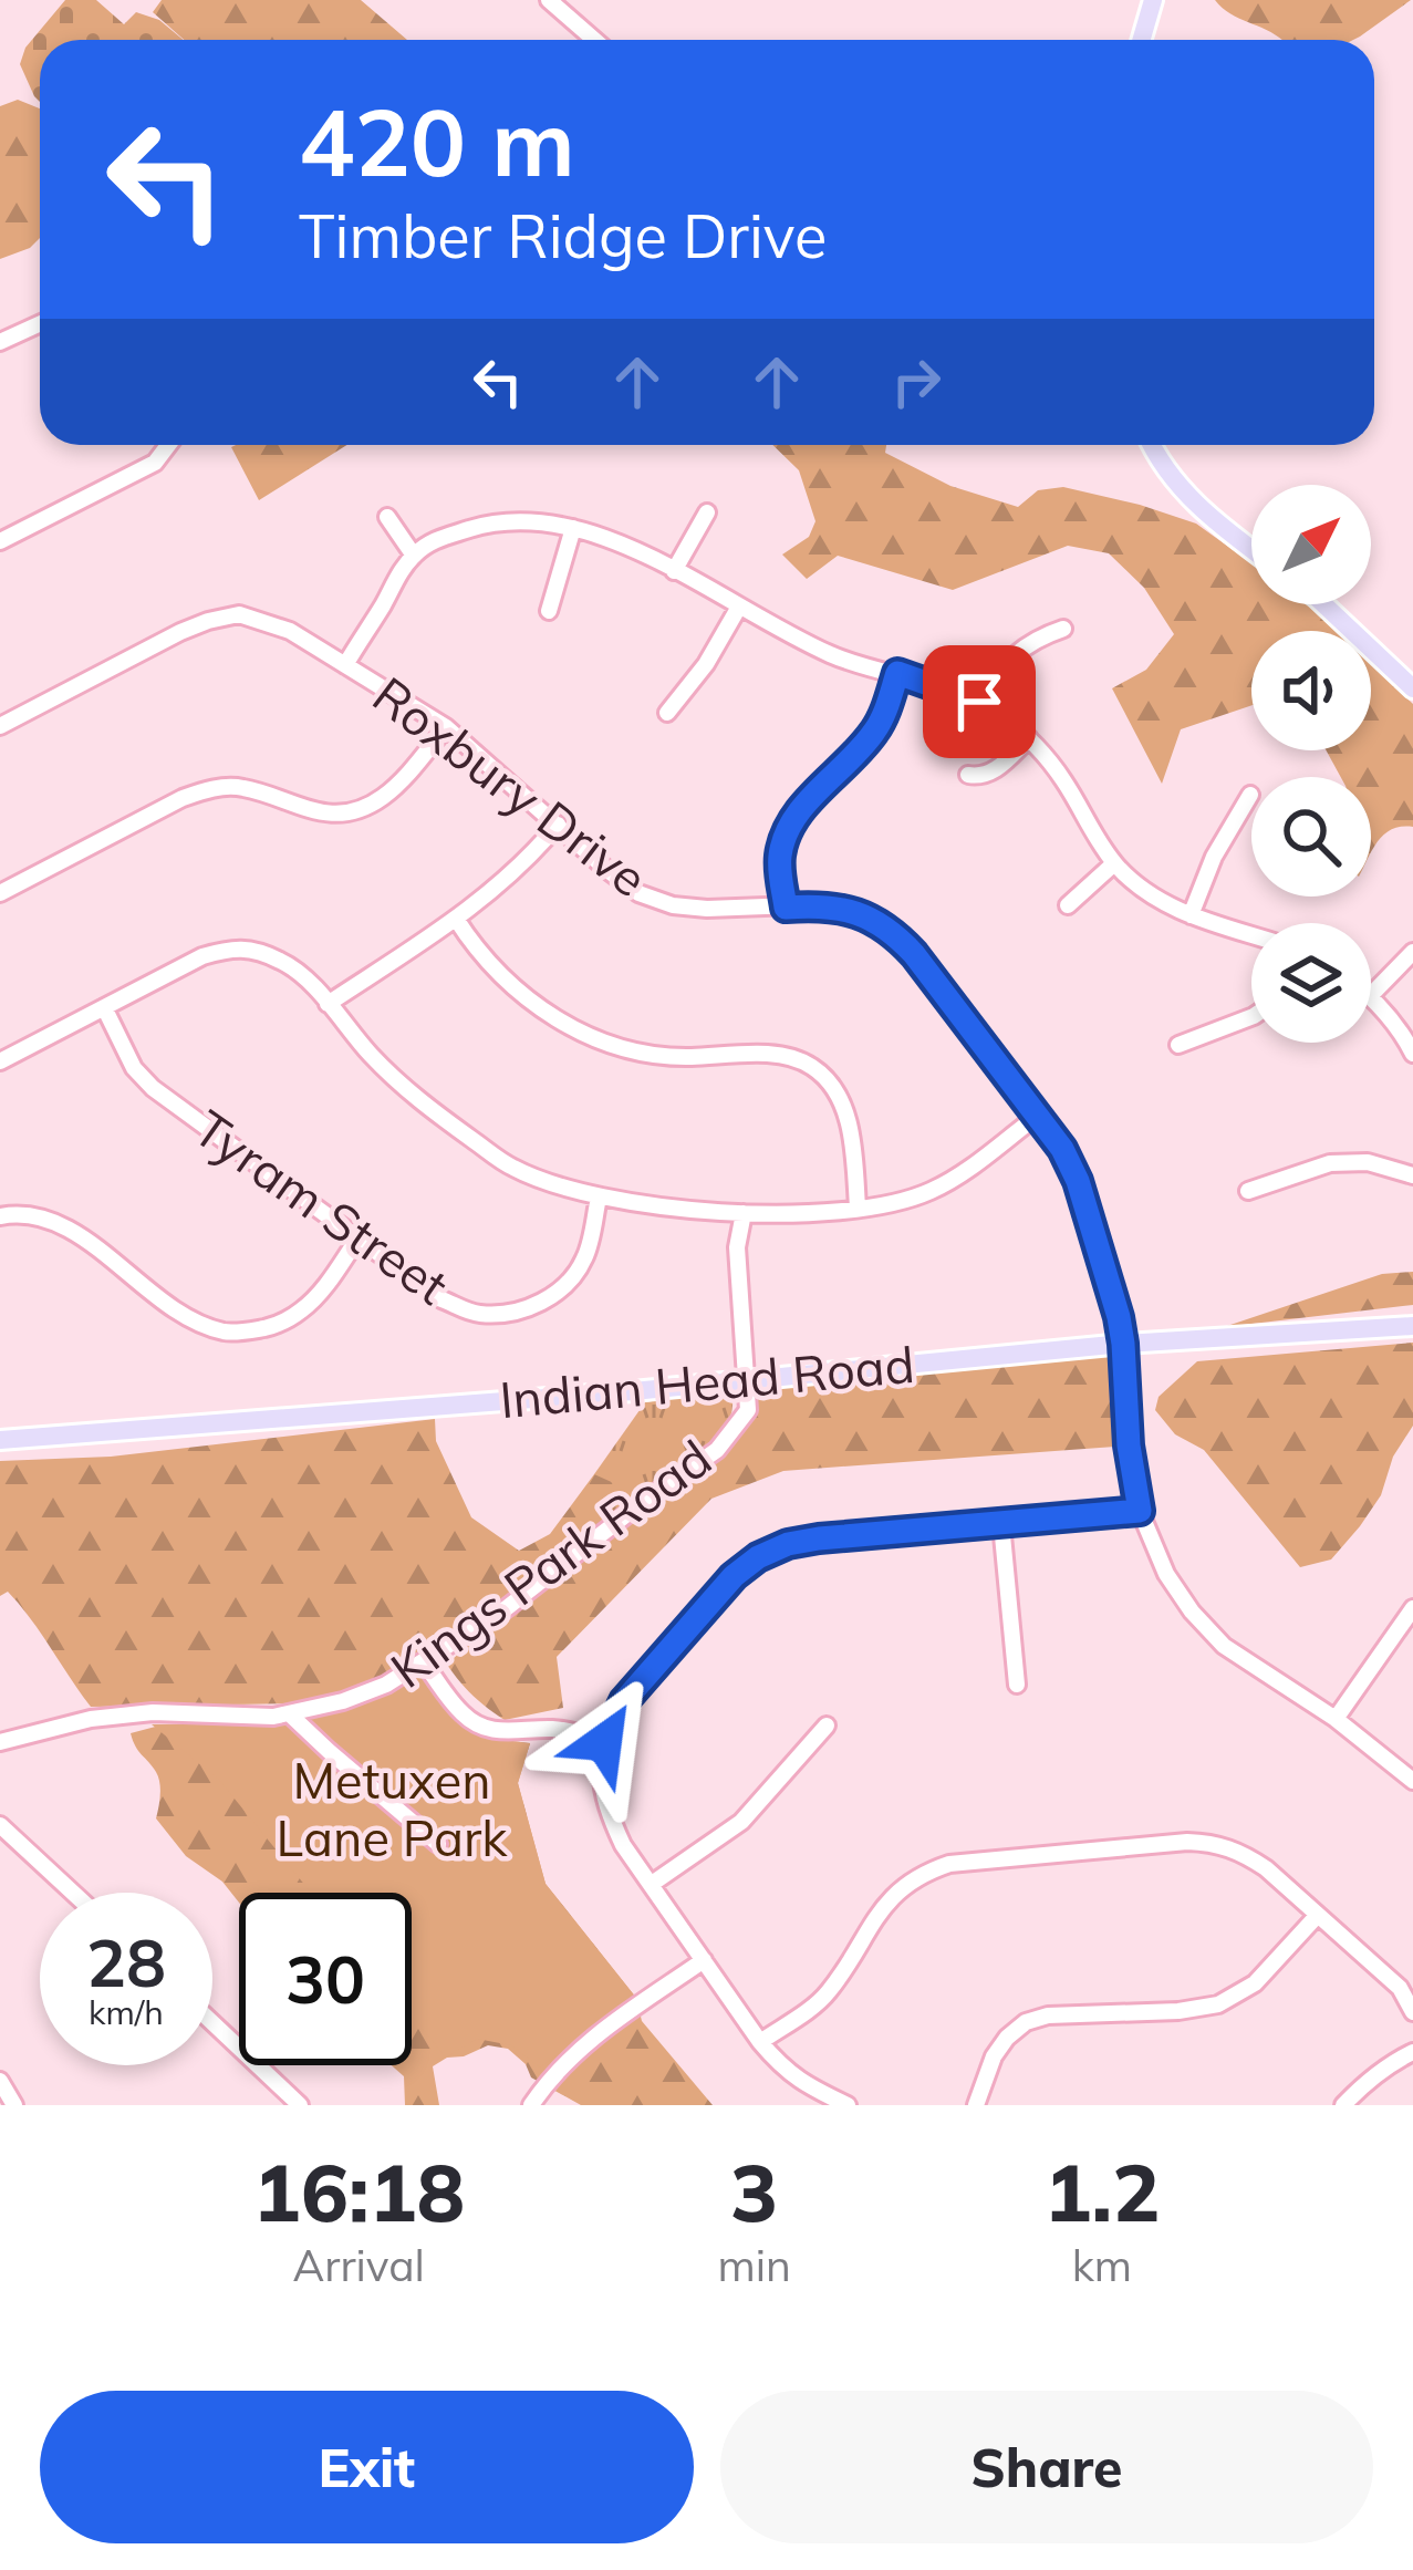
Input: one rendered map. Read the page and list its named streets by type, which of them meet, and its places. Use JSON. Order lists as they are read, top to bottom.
{
  "streets": {
    "main road": ["Indian Head Road"],
    "street": ["Roxbury Drive", "Tyram Street", "Kings Park Road"]
  },
  "crossings": [
    ["Roxbury Drive", "Indian Head Road"],
    ["Indian Head Road", "Kings Park Road"]
  ],
  "parks": ["Metuxen Lane Park"],
  "north": "top right",
  "page": {
    "turn": ["420 m", "Timber Ridge Drive"],
    "speed": "28 km/h",
    "limit": "30",
    "eta": [
      "16:18",
      "Arrival",
      "3",
      "min",
      "1.2",
      "km"
    ],
    "buttons": ["Exit", "Share"]
  }
}
